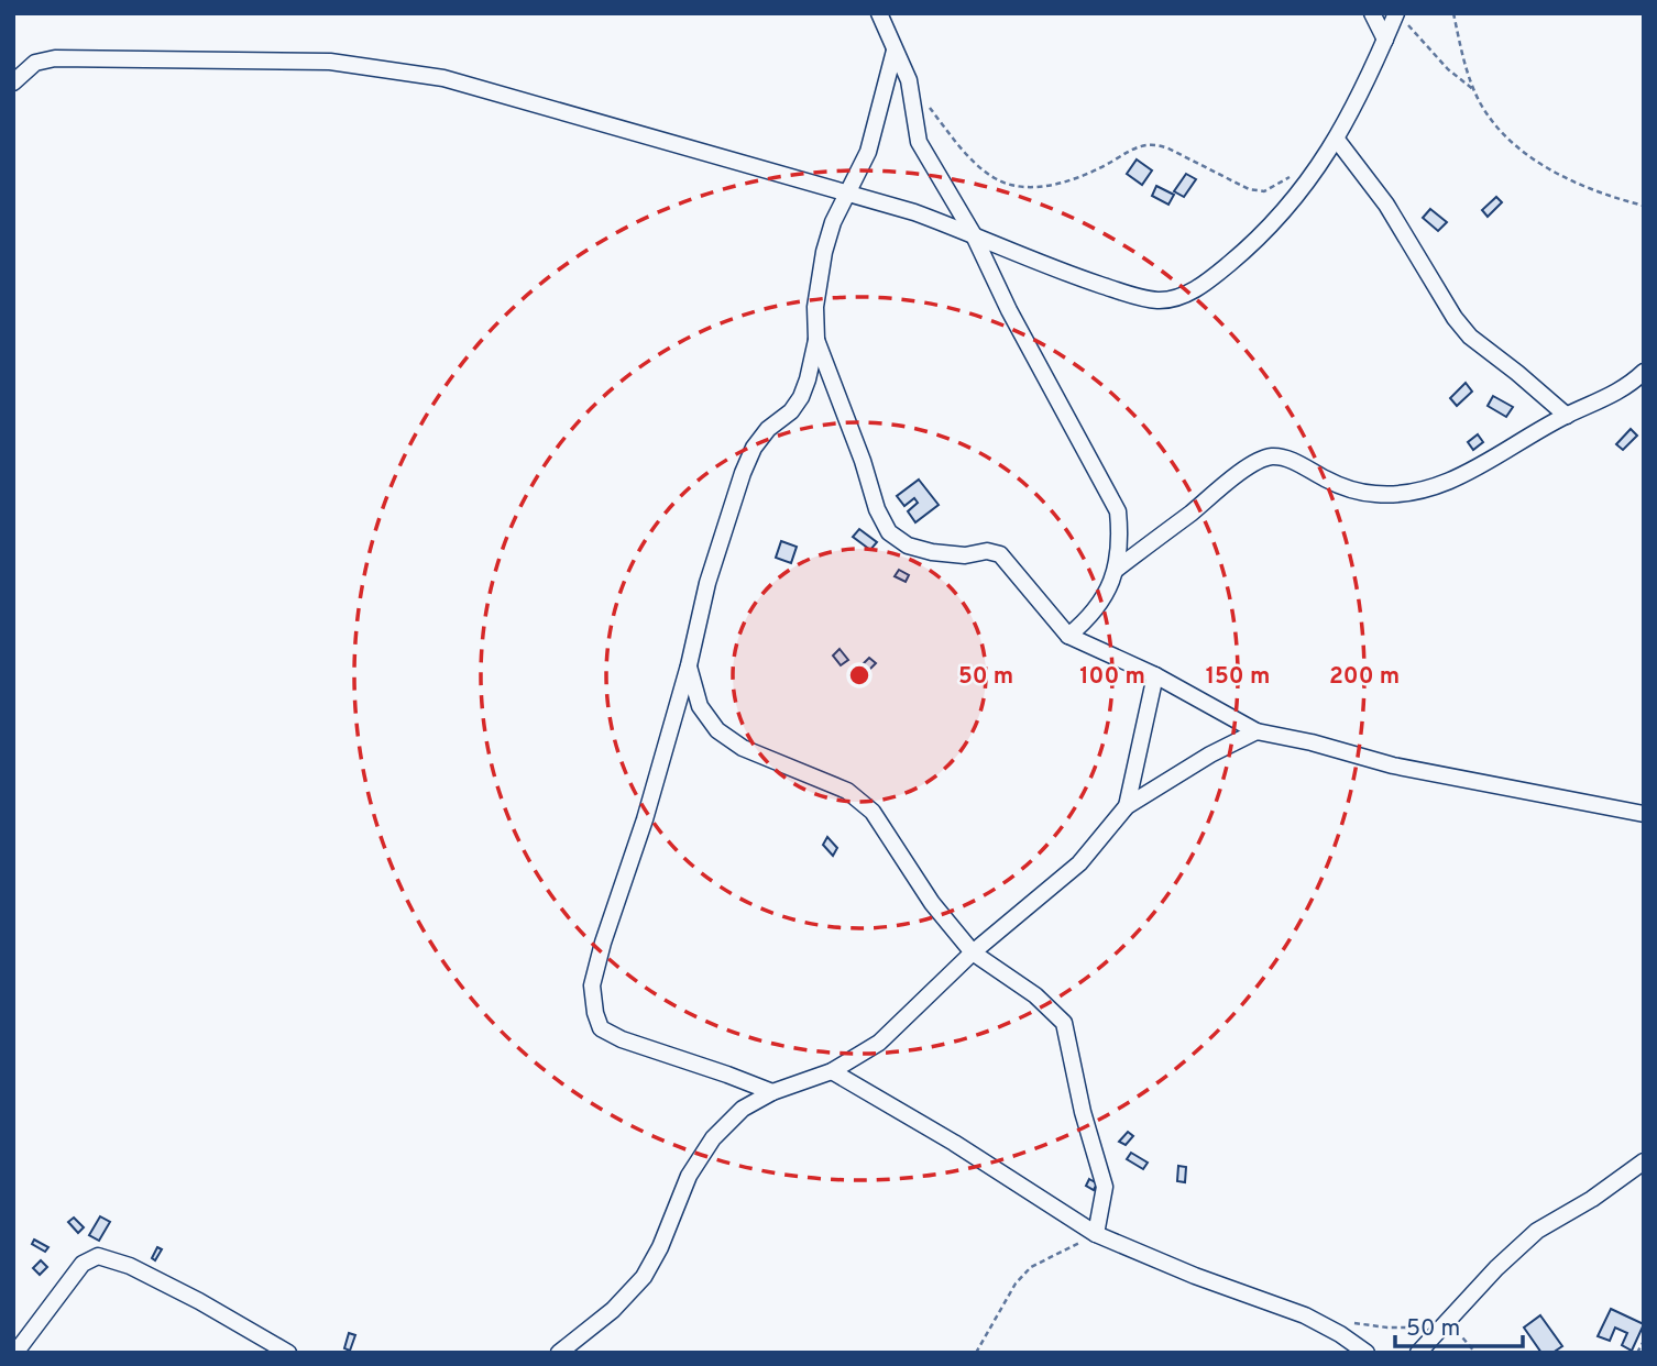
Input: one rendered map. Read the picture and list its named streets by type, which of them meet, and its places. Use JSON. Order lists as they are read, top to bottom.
{
  "scale_bar": "50 m",
  "rings": [
    "50 m",
    "100 m",
    "150 m",
    "200 m"
  ]
}
